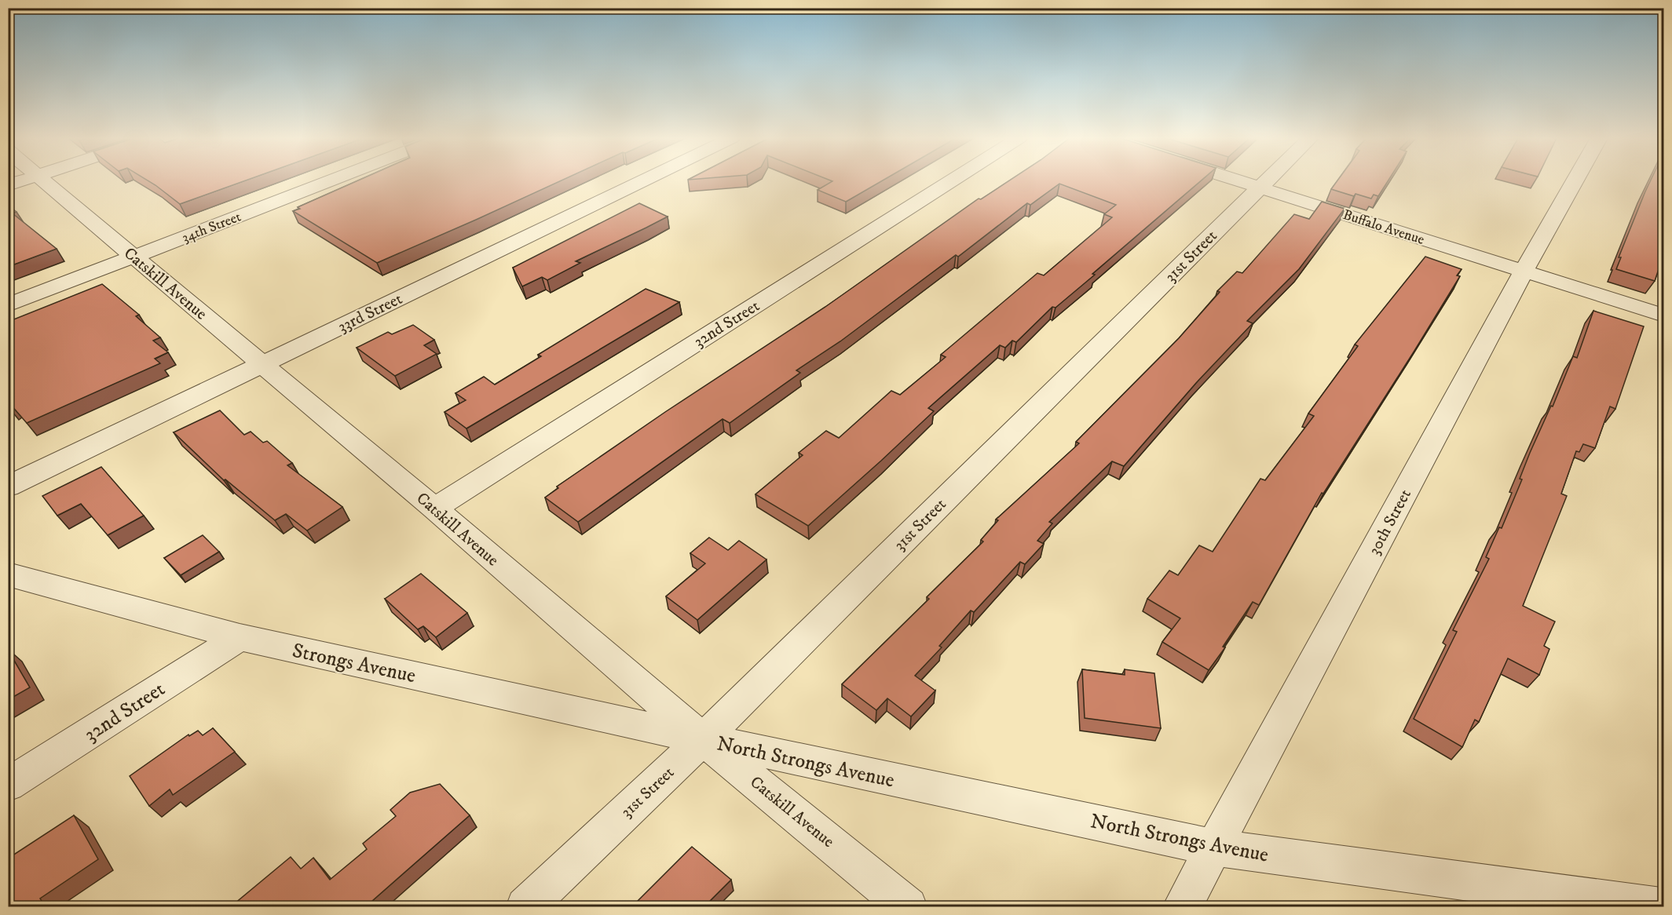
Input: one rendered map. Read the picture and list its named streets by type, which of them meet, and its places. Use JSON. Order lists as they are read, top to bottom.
{
  "streets": {
    "street": [
      "34th Street",
      "Buffalo Avenue",
      "31st Street",
      "Catskill Avenue",
      "33rd Street",
      "32nd Street",
      "30th Street",
      "Strongs Avenue",
      "North Strongs Avenue"
    ]
  },
  "crossings": [
    ["34th Street", "Catskill Avenue"],
    ["Buffalo Avenue", "31st Street"],
    ["Buffalo Avenue", "30th Street"],
    ["31st Street", "Catskill Avenue"],
    ["31st Street", "Strongs Avenue"],
    ["31st Street", "North Strongs Avenue"],
    ["Catskill Avenue", "33rd Street"],
    ["Catskill Avenue", "32nd Street"],
    ["Catskill Avenue", "Strongs Avenue"],
    ["Catskill Avenue", "North Strongs Avenue"],
    ["32nd Street", "Strongs Avenue"],
    ["30th Street", "North Strongs Avenue"],
    ["Strongs Avenue", "North Strongs Avenue"]
  ]
}
